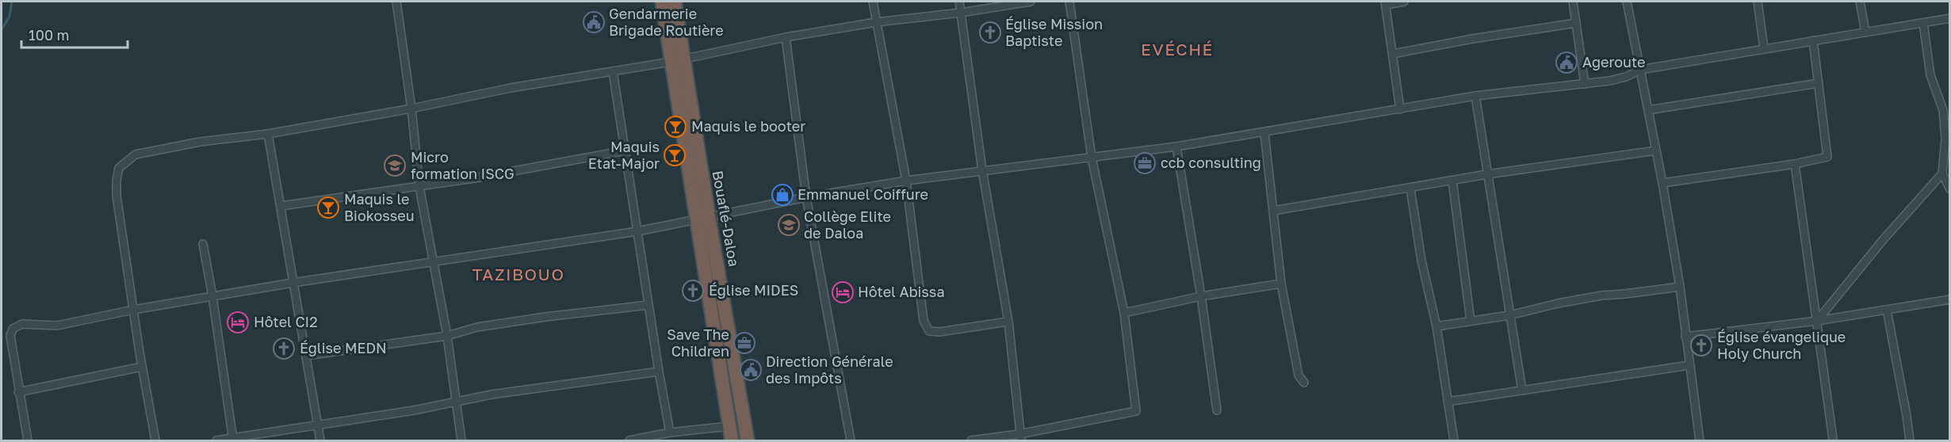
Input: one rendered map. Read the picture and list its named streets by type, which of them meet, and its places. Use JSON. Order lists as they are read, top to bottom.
{
  "streets": {
    "highway": ["Bouaflé-Daloa"]
  },
  "districts": ["EVÉCHÉ", "TAZIBOUO"],
  "places": {
    "public building": ["Gendarmerie Brigade Routière", "Ageroute", "Direction Générale des Impôts"],
    "church": [
      "Église Mission Baptiste",
      "Église MIDES",
      "Église évangelique Holy Church",
      "Église MEDN"
    ],
    "bar": ["Maquis le booter", "Maquis Etat-Major", "Maquis le Biokosseu"],
    "office": ["ccb consulting", "Save The Children"],
    "school or university": ["Micro formation ISCG", "Collège Elite de Daloa"],
    "shop": ["Emmanuel Coiffure"],
    "hotel": ["Hôtel Abissa", "Hôtel CI2"]
  },
  "scale_bar": "100 m"
}
